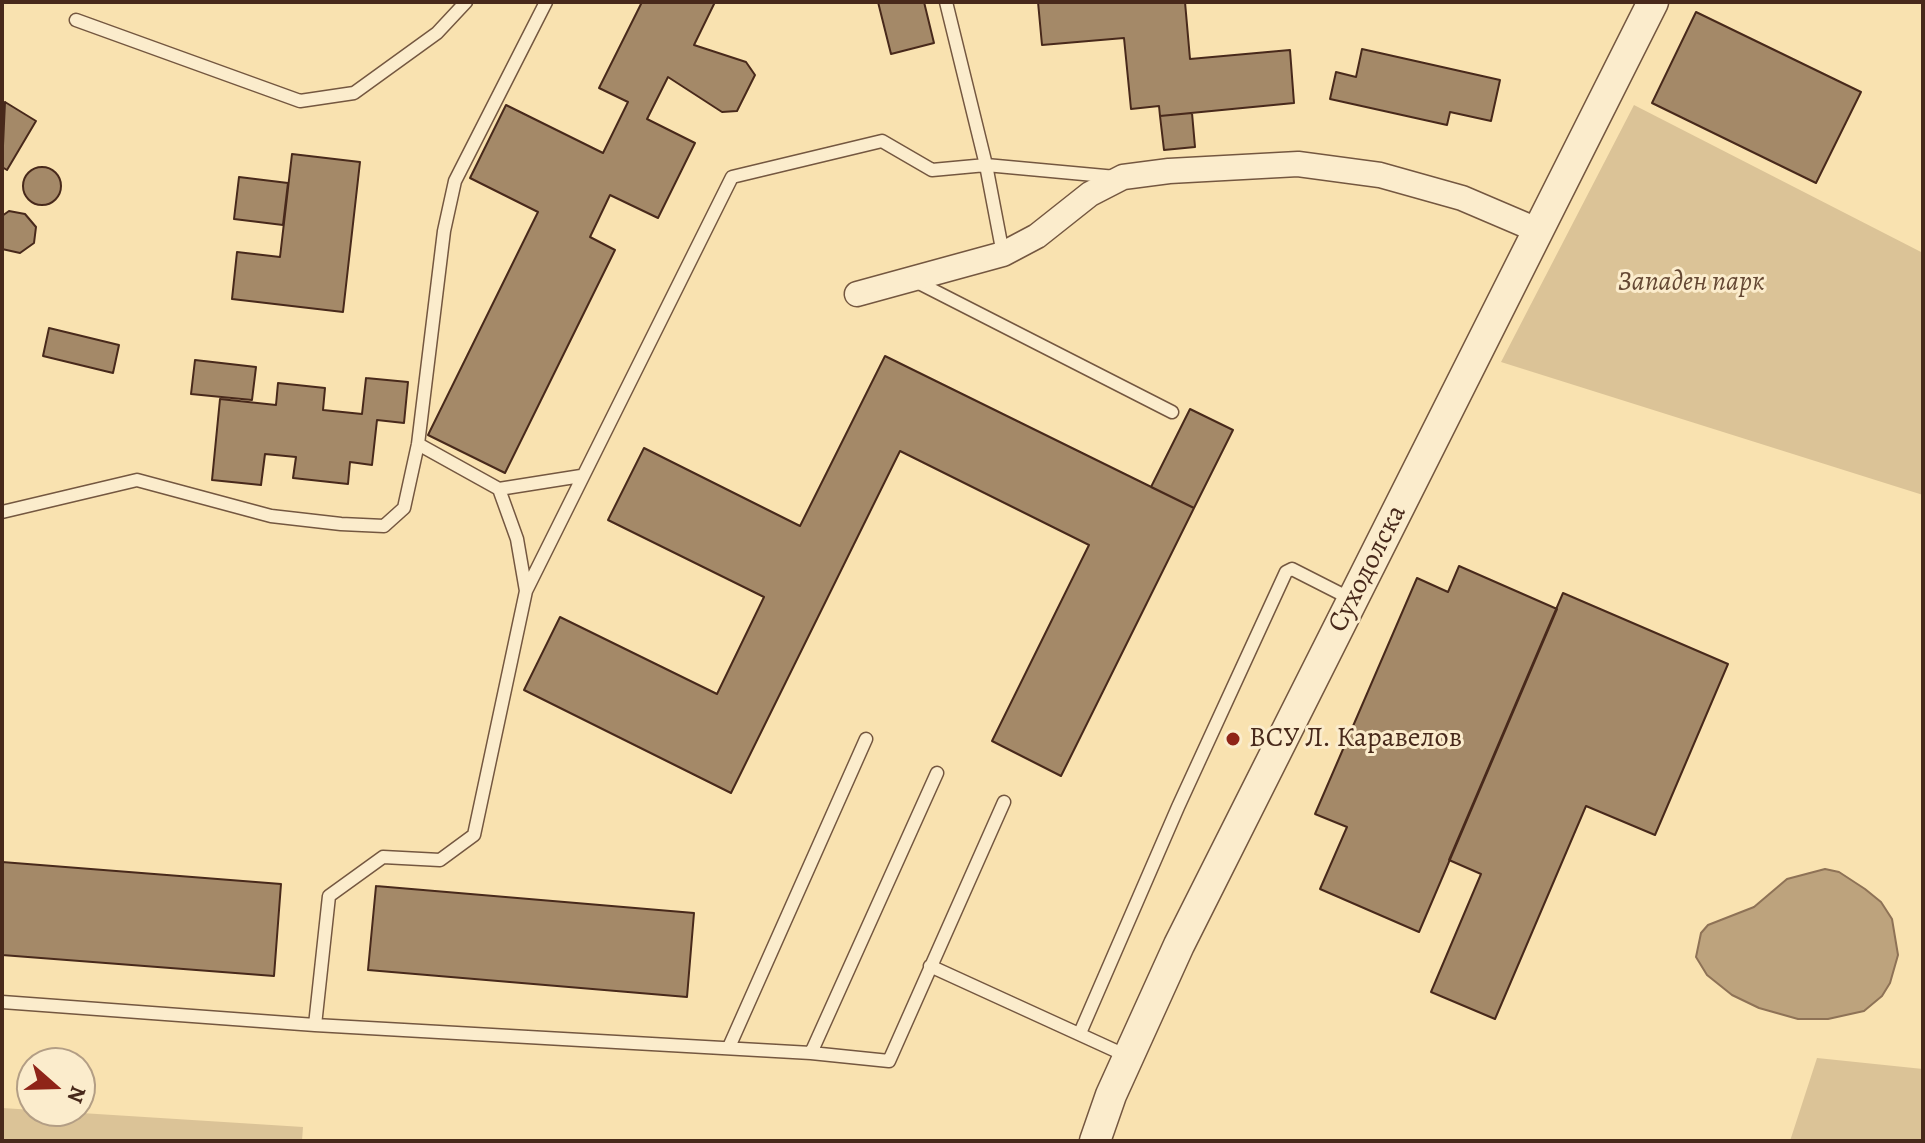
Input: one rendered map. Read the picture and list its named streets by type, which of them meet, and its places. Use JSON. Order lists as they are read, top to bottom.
{
  "streets": {
    "street": ["Суходолска"]
  },
  "parks": ["Западен парк"],
  "places": ["ВСУ Л. Каравелов"],
  "north": "right"
}
